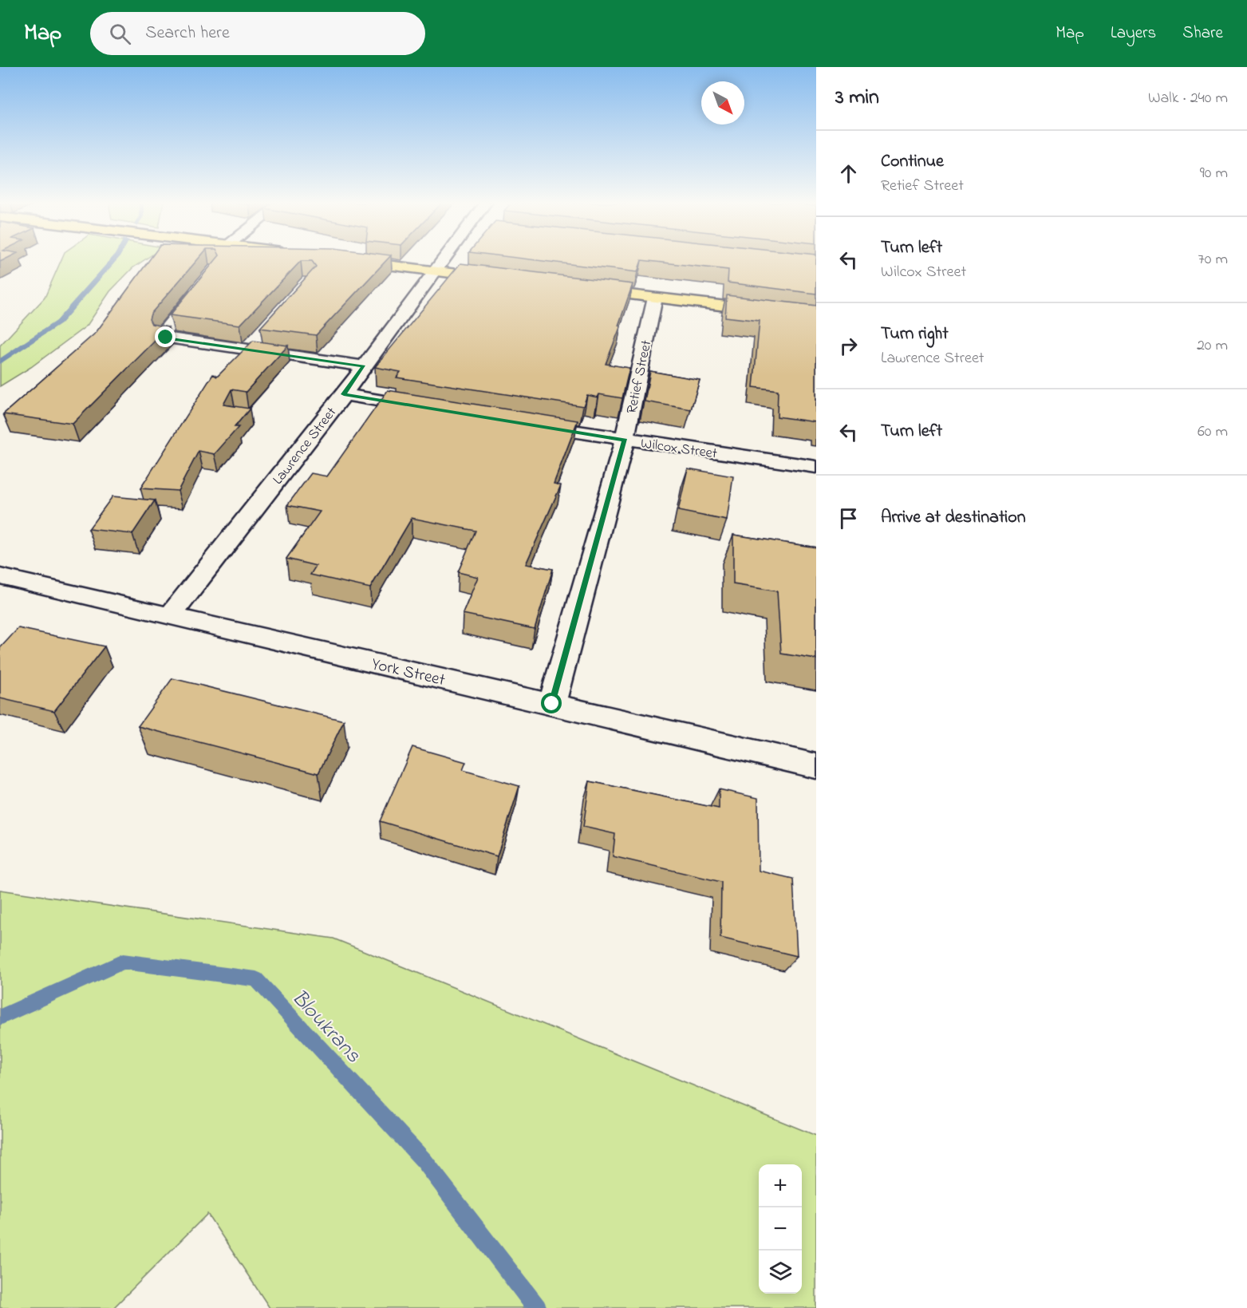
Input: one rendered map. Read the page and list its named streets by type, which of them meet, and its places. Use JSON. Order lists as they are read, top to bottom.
{
  "streets": {
    "street": [
      "Retief Street",
      "Lawrence Street",
      "Wilcox Street",
      "York Street"
    ]
  },
  "crossings": [
    ["Retief Street", "Wilcox Street"],
    ["Retief Street", "York Street"],
    ["Lawrence Street", "York Street"]
  ],
  "water": ["Bloukrans"],
  "north": "bottom right",
  "page": {
    "header": "Map",
    "search": "Search here",
    "nav": ["Map", "Layers", "Share"],
    "heading": ["3 min", "Walk · 240 m"],
    "list": [
      ["Continue", "Retief Street", "90 m"],
      ["Turn left", "Wilcox Street", "70 m"],
      ["Turn right", "Lawrence Street", "20 m"],
      ["Turn left", "60 m"],
      "Arrive at destination"
    ],
    "map_buttons": ["+", "−"]
  }
}
